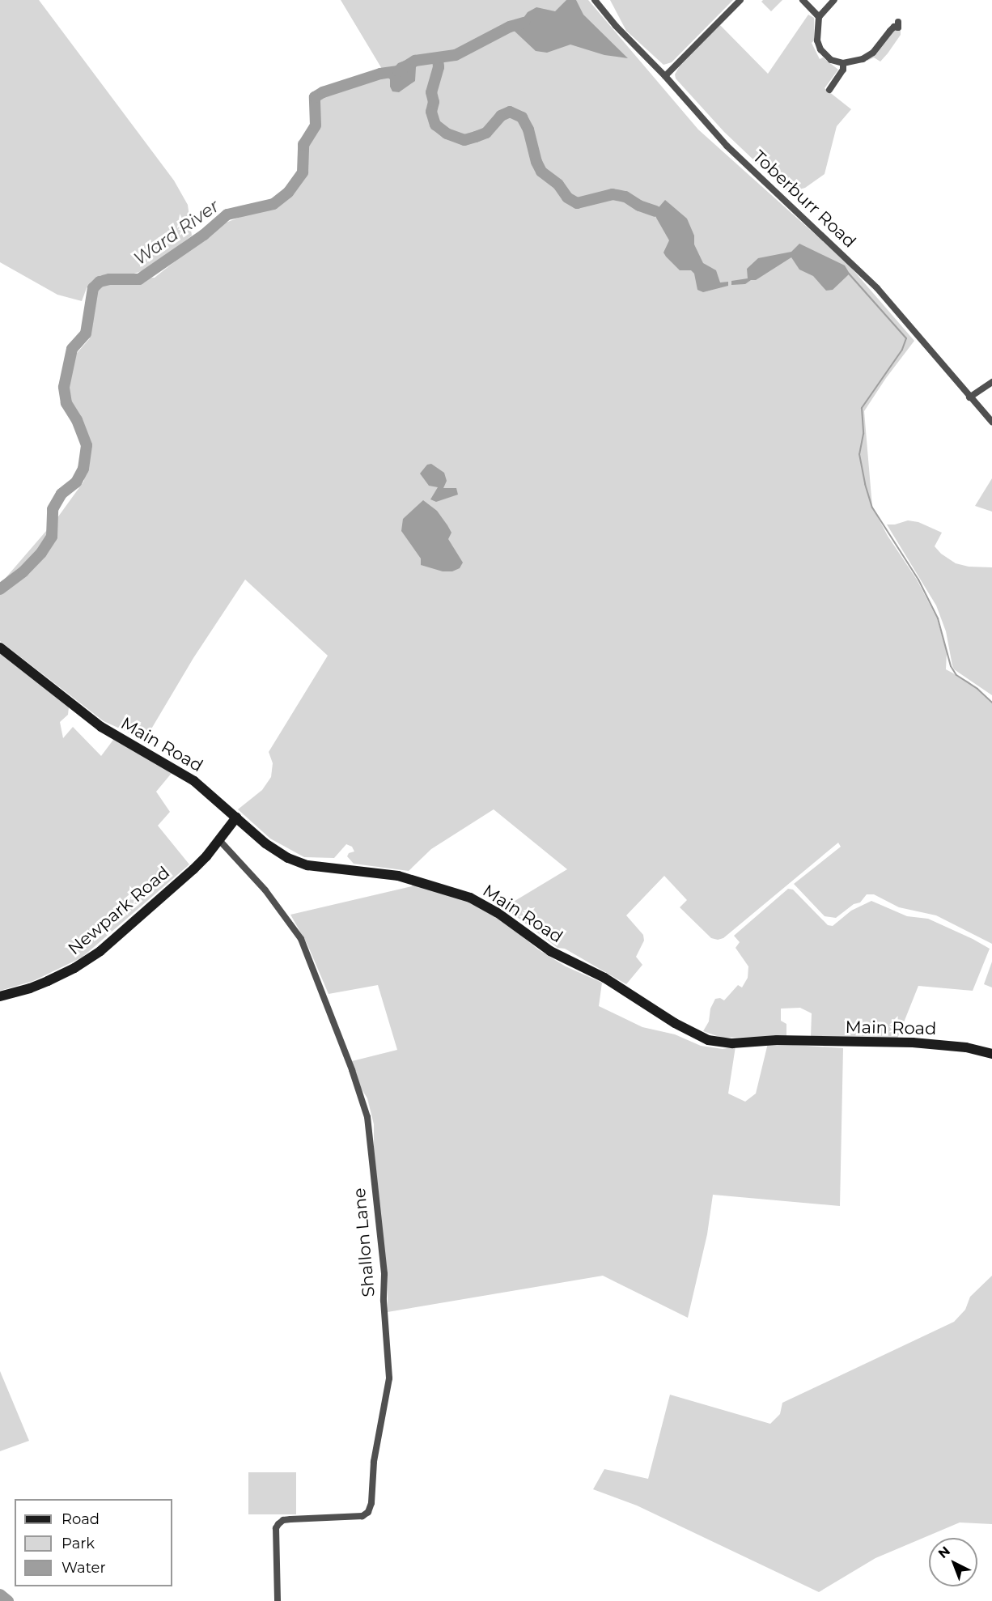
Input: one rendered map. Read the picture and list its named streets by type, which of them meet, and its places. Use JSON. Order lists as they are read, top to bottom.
{
  "streets": {
    "main road": ["Main Road", "Newpark Road"],
    "street": ["Toberburr Road", "Shallon Lane"]
  },
  "crossings": [
    ["Main Road", "Newpark Road"],
    ["Newpark Road", "Shallon Lane"]
  ],
  "water": ["Ward River"],
  "legend": ["Road", "Park", "Water"],
  "north": "top left"
}
